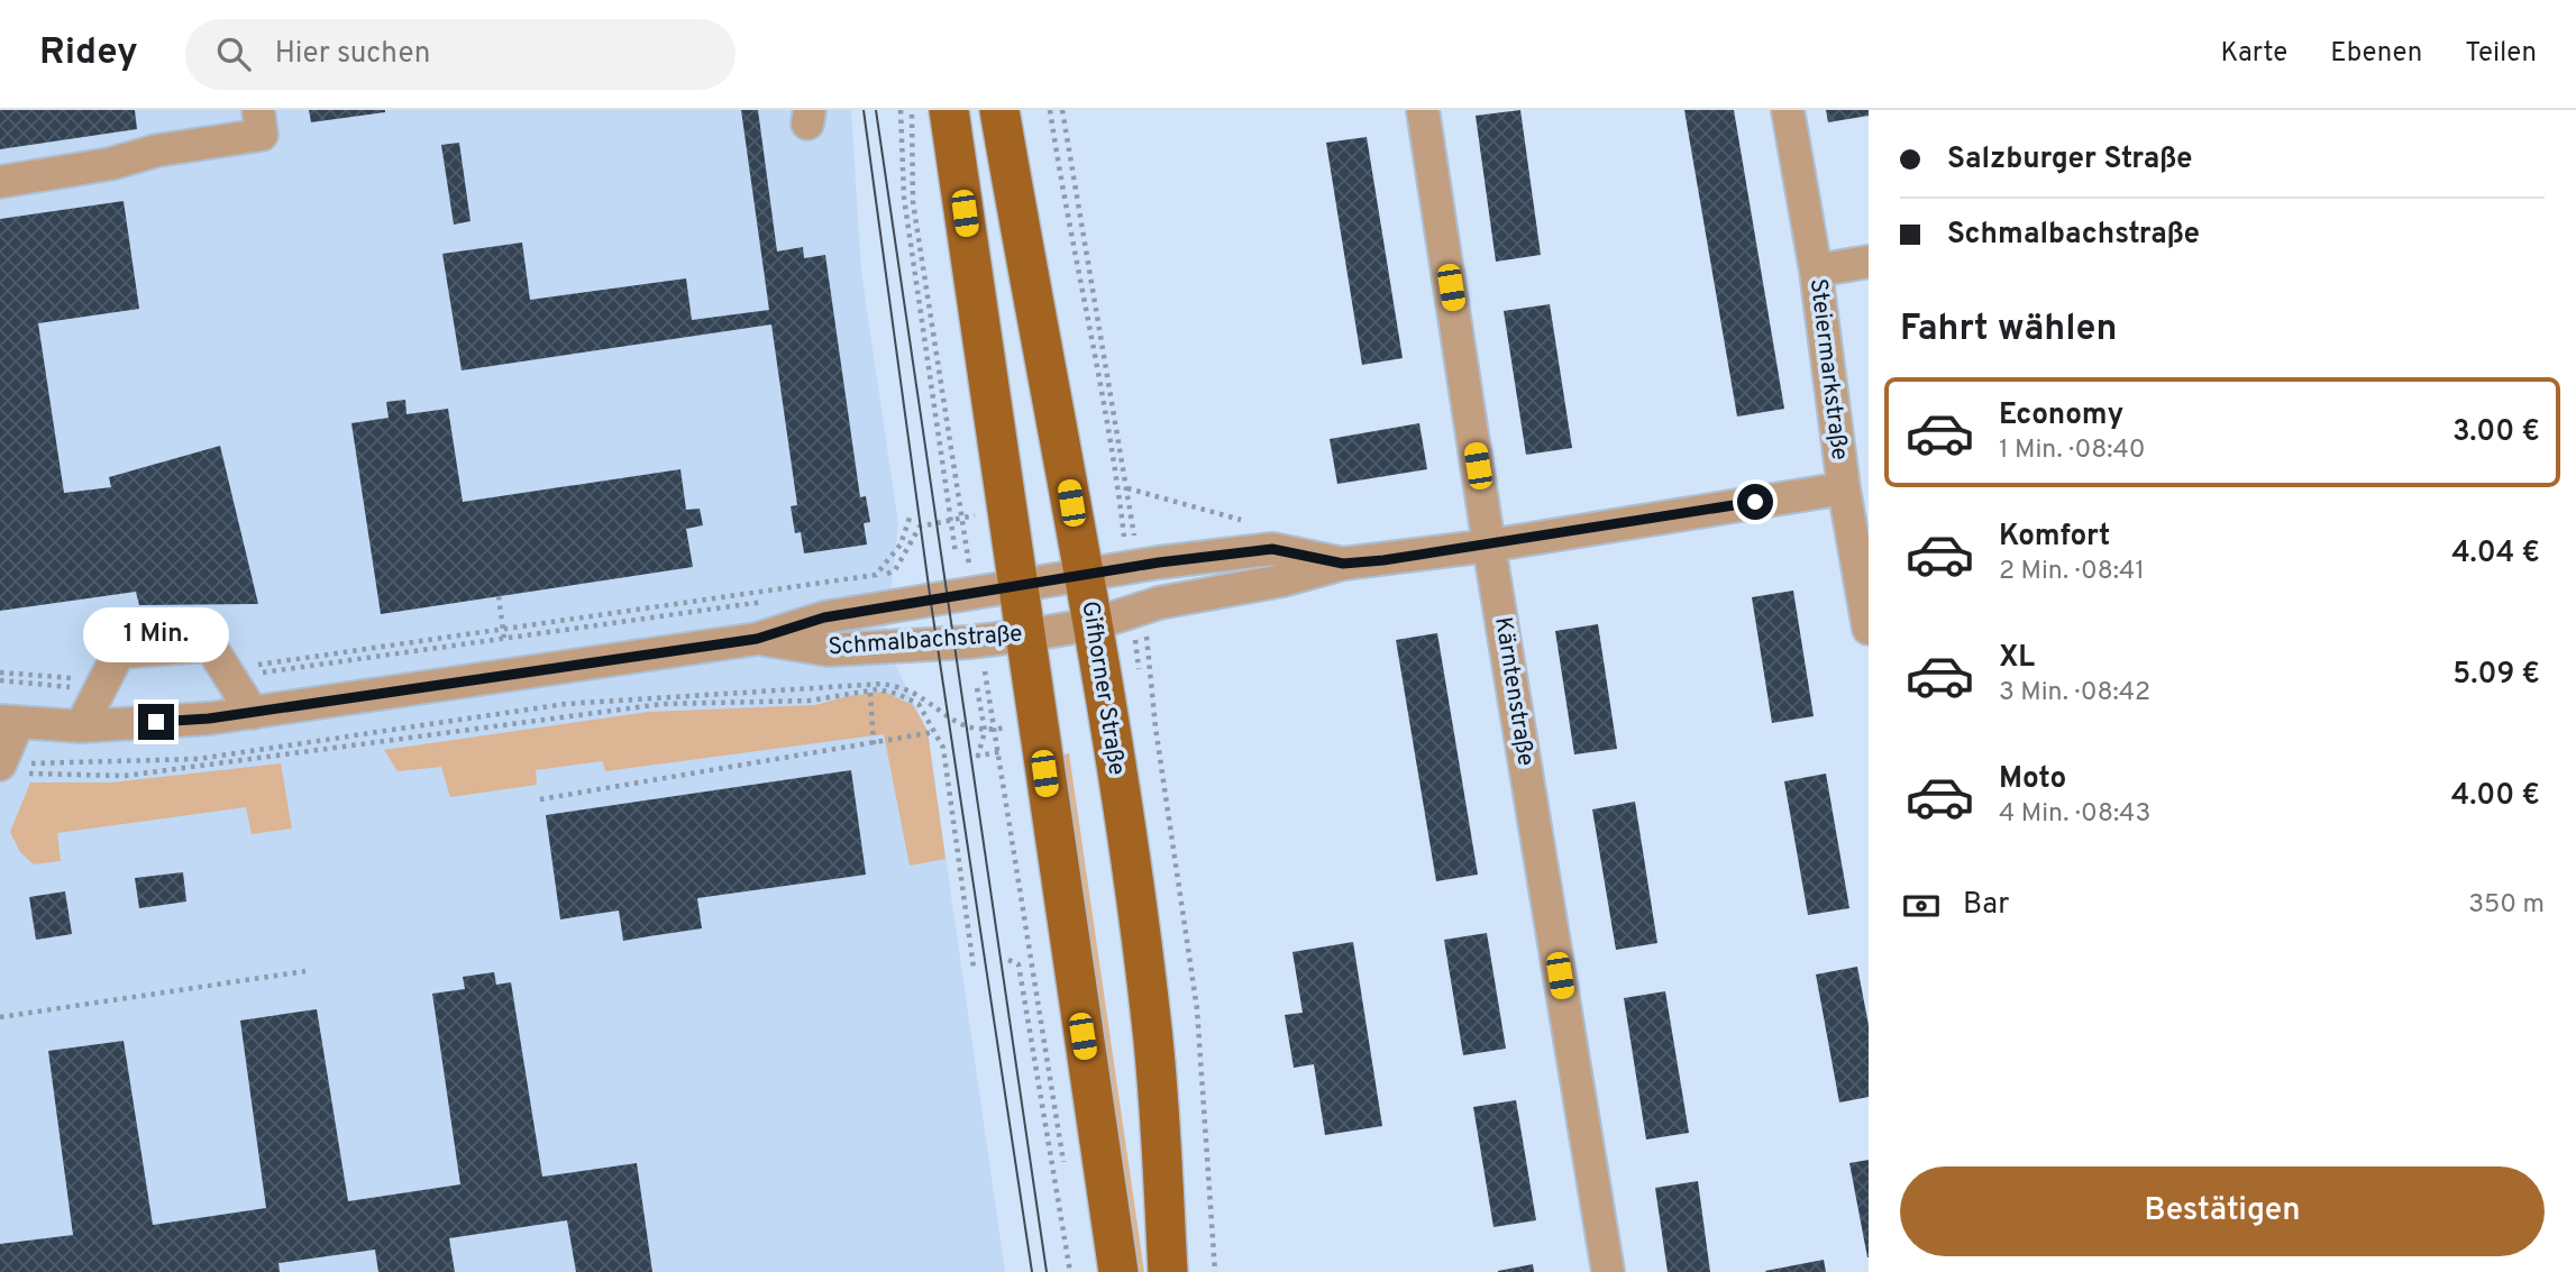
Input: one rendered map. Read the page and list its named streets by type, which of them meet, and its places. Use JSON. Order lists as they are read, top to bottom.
{
  "streets": {
    "main road": ["Gifhorner Straße"],
    "street": ["Steiermarkstraße", "Schmalbachstraße", "Kärntenstraße"]
  },
  "crossings": [
    ["Schmalbachstraße", "Gifhorner Straße"]
  ],
  "page": {
    "header": "Ridey",
    "search": "Hier suchen",
    "nav": ["Karte", "Ebenen", "Teilen"],
    "banner": ["Salzburger Straße", "Schmalbachstraße"],
    "heading": "Fahrt wählen",
    "list": [
      {
        "name": "Economy",
        "note": "1 Min. · 08:40",
        "value": "3.00 €"
      },
      {
        "name": "Komfort",
        "note": "2 Min. · 08:41",
        "value": "4.04 €"
      },
      {
        "name": "XL",
        "note": "3 Min. · 08:42",
        "value": "5.09 €"
      },
      {
        "name": "Moto",
        "note": "4 Min. · 08:43",
        "value": "4.00 €"
      }
    ],
    "bubble": "1 Min.",
    "pay": ["Bar", "350 m"],
    "buttons": "Bestätigen"
  }
}
